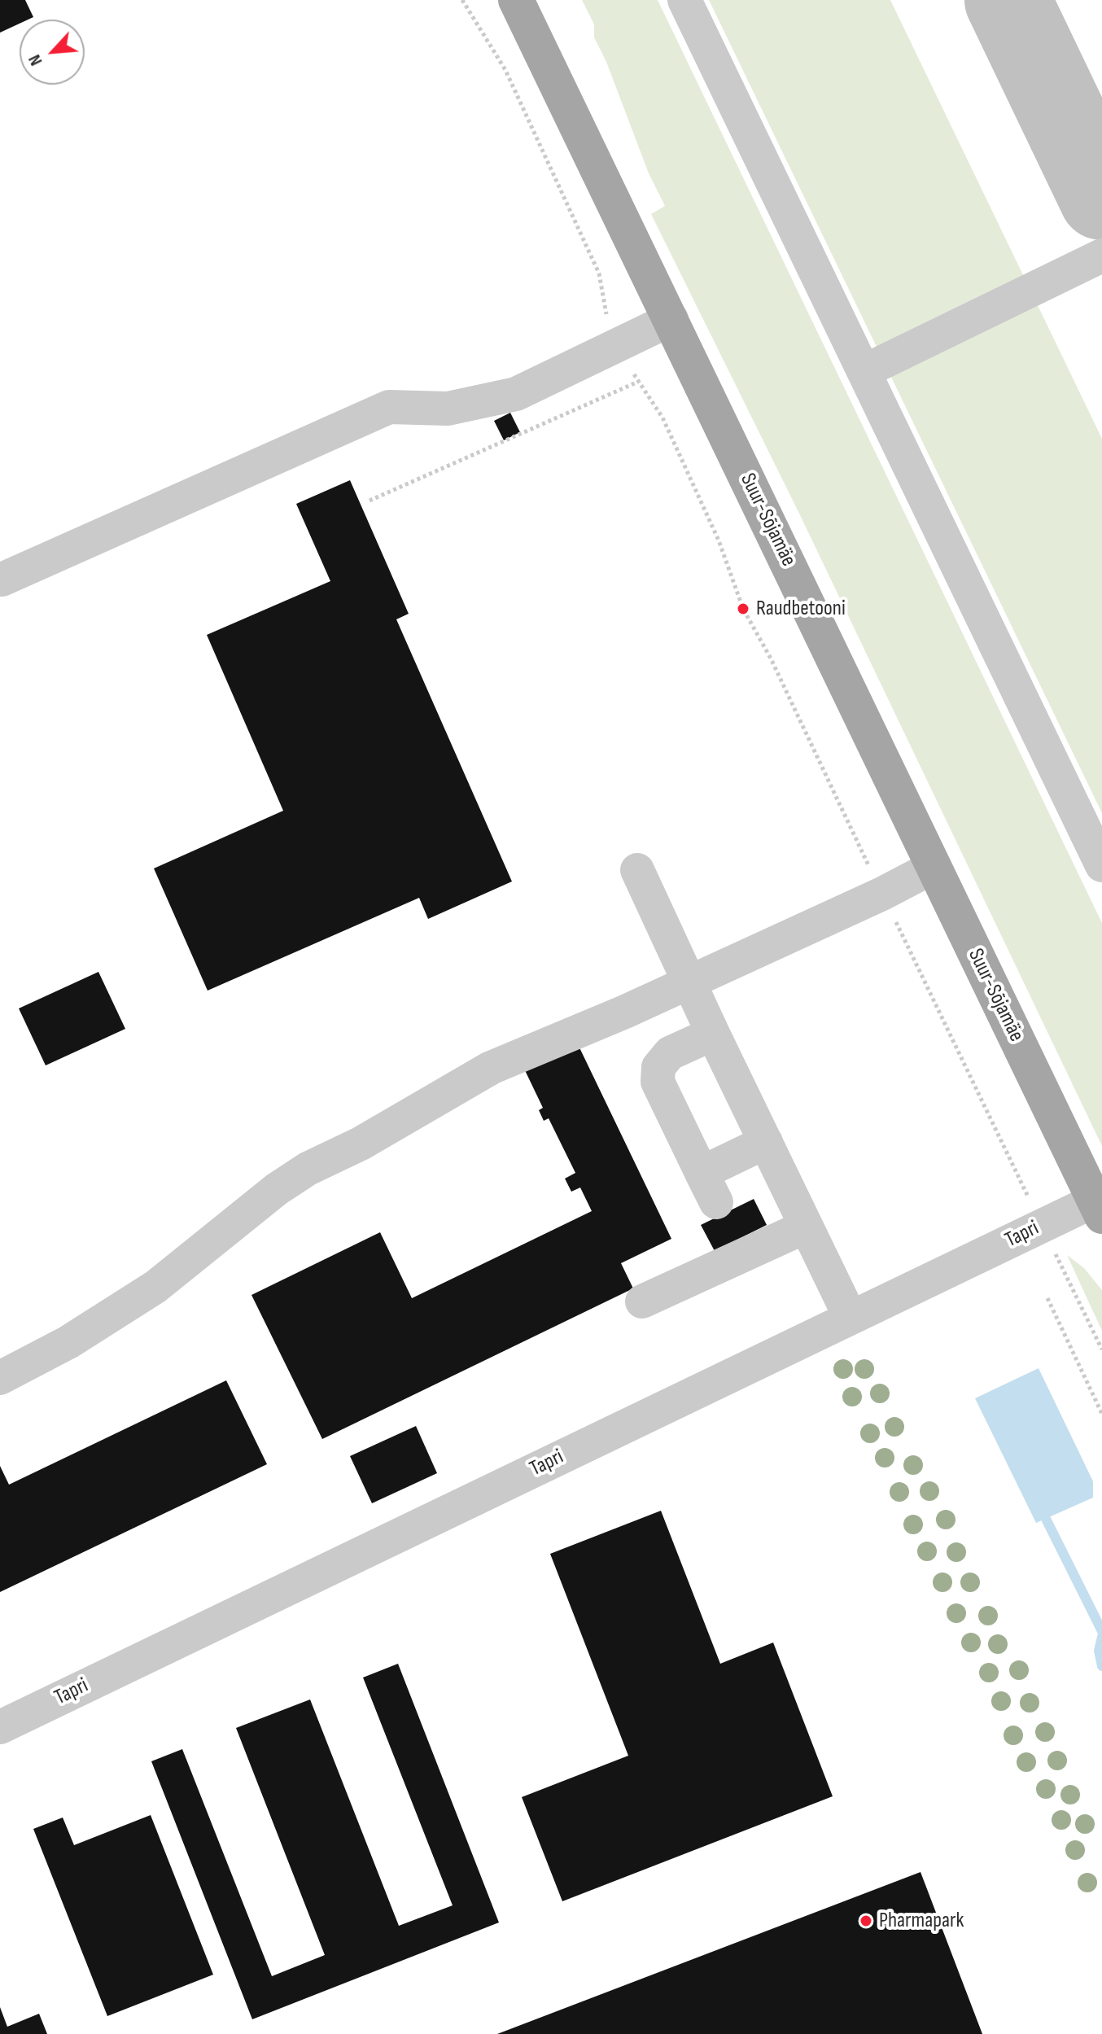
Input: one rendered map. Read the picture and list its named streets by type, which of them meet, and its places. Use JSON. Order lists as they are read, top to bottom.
{
  "streets": {
    "main road": ["Suur-Sõjamäe"],
    "street": ["Tapri"]
  },
  "crossings": [
    ["Suur-Sõjamäe", "Tapri"]
  ],
  "places": ["Raudbetooni", "Pharmapark"],
  "north": "bottom left"
}
